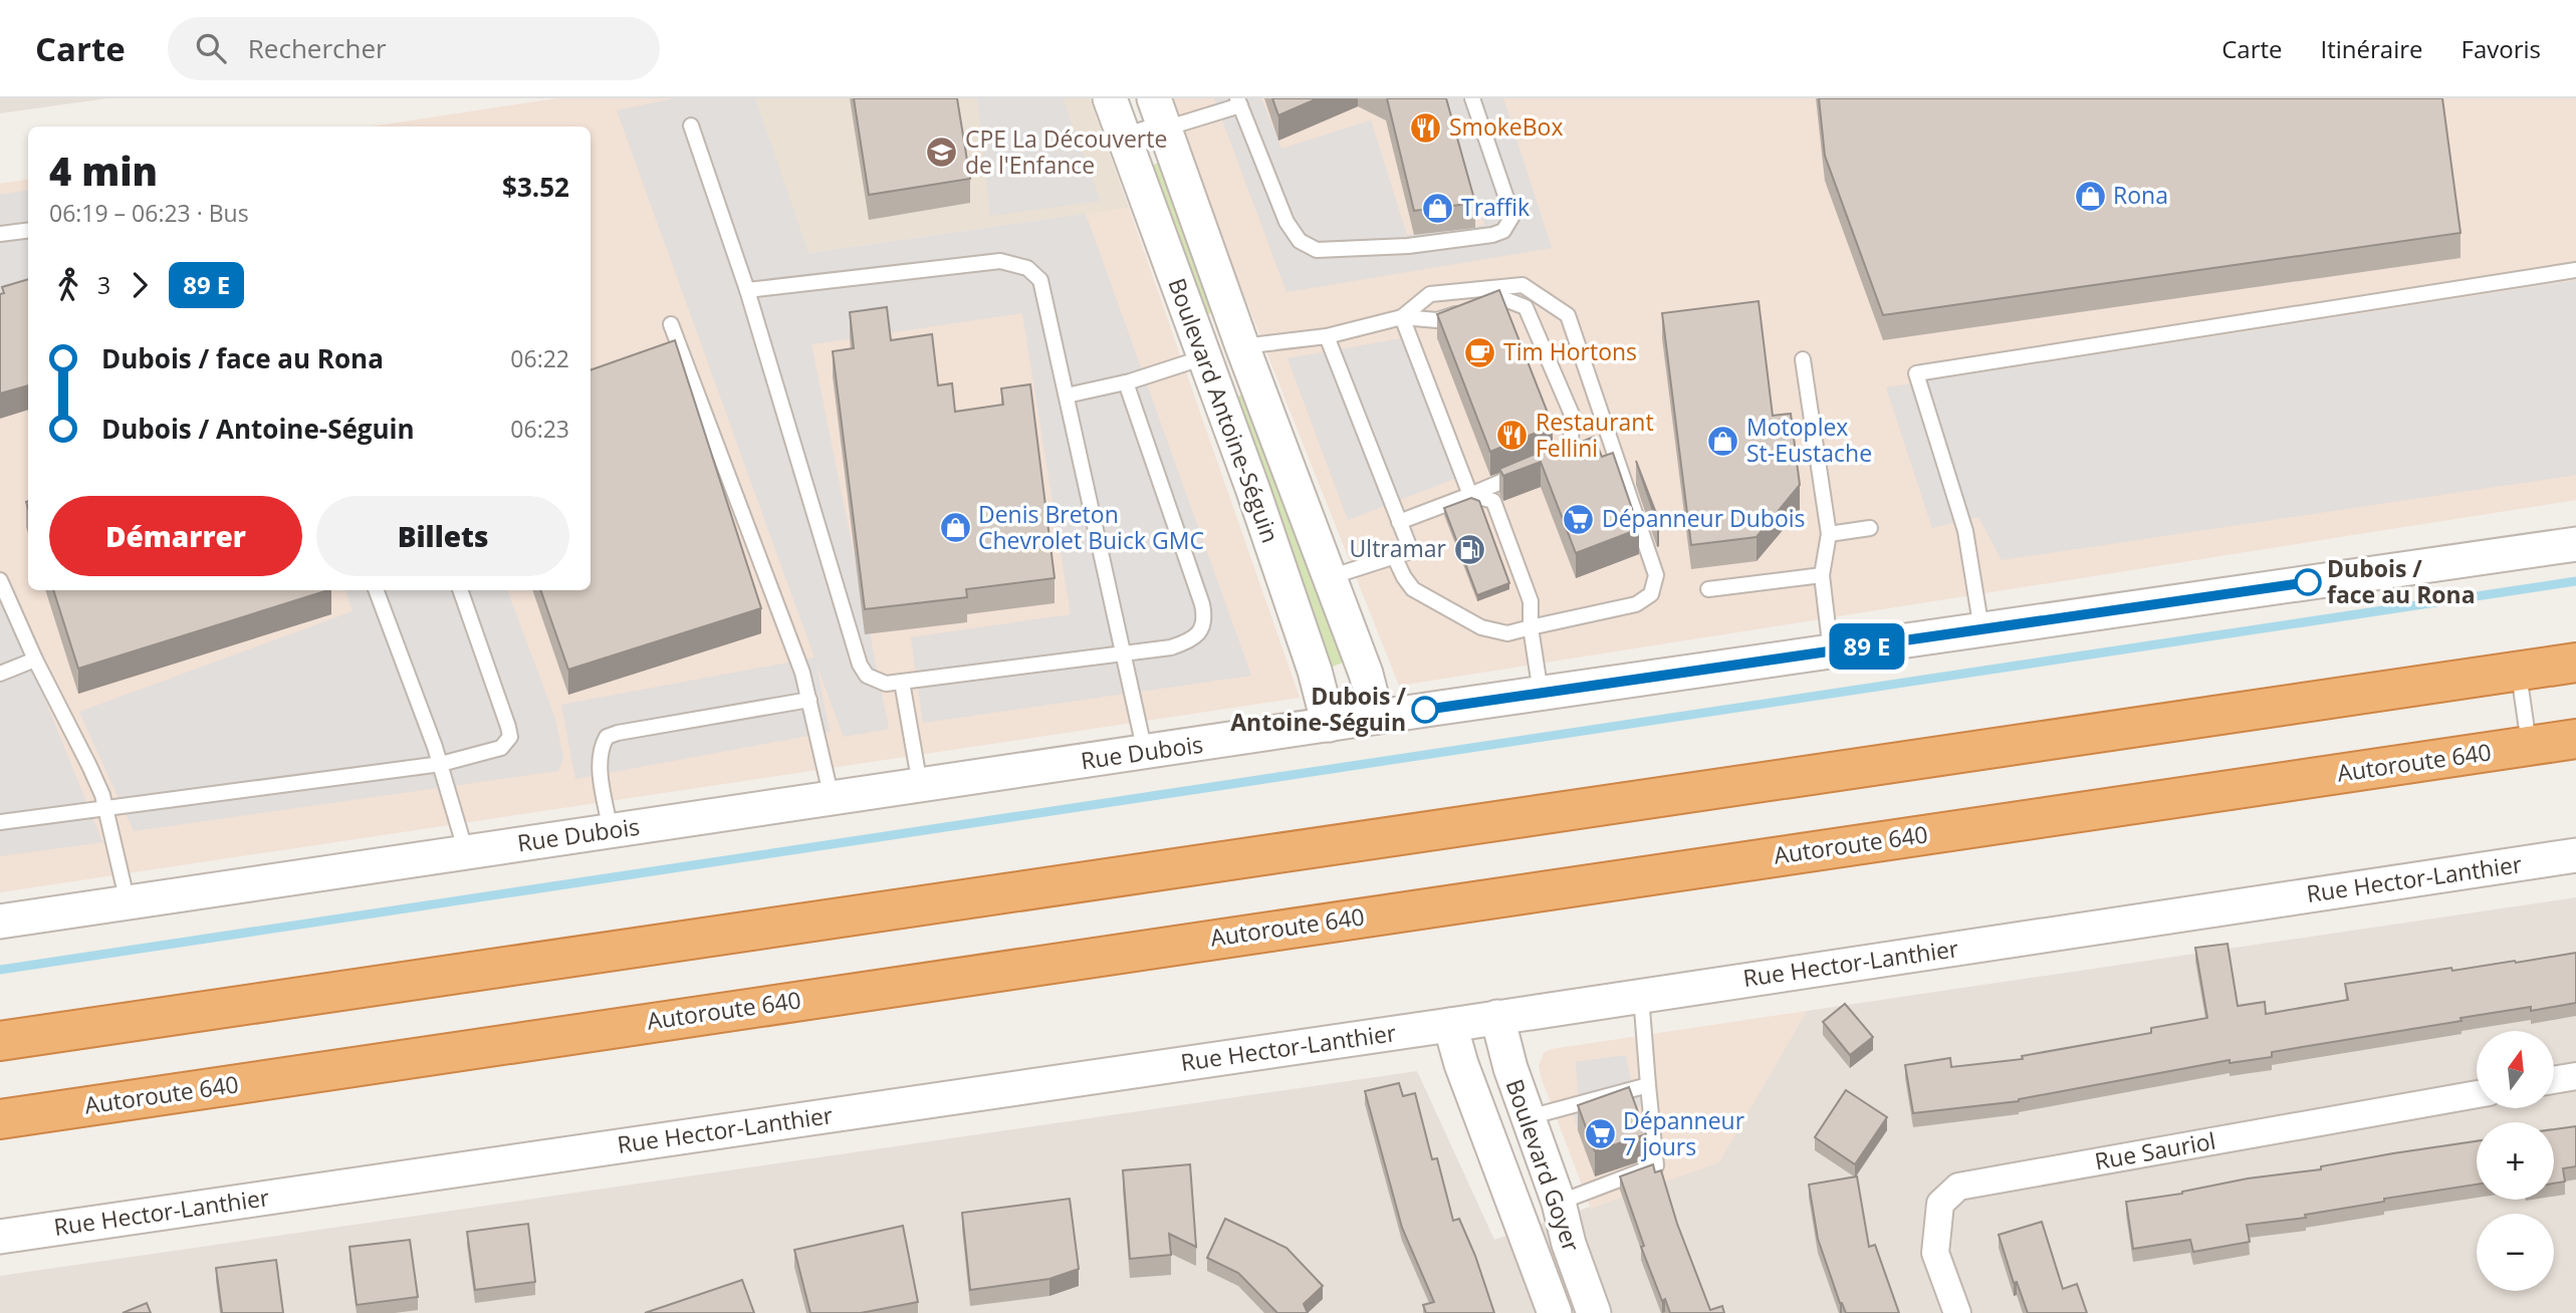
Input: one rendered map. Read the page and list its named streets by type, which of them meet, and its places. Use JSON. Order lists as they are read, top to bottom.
{
  "streets": {
    "highway": ["Autoroute 640"],
    "street": [
      "Boulevard Antoine-Séguin",
      "Rue Dubois",
      "Rue Hector-Lanthier",
      "Rue Sauriol",
      "Boulevard Goyer"
    ]
  },
  "crossings": [
    ["Boulevard Antoine-Séguin", "Rue Dubois"],
    ["Rue Hector-Lanthier", "Boulevard Goyer"]
  ],
  "places": {
    "restaurant": ["SmokeBox", "Restaurant Fellini"],
    "school or university": ["CPE La Découverte de l'Enfance"],
    "shop": [
      "Rona",
      "Traffik",
      "Motoplex St-Eustache",
      "Denis Breton Chevrolet Buick GMC"
    ],
    "cafe": ["Tim Hortons"],
    "supermarket": ["Dépanneur Dubois", "Dépanneur 7 jours"],
    "fuel station": ["Ultramar"],
    "other": ["Dubois / face au Rona", "Dubois / Antoine-Séguin"]
  },
  "north": "top",
  "page": {
    "header": "Carte",
    "search": "Rechercher",
    "nav": ["Carte", "Itinéraire", "Favoris"],
    "on_map": "89 E",
    "heading": ["4 min", "06:19 – 06:23 · Bus", "$3.52"],
    "legs": ["3", "89 E"],
    "list": [
      {
        "name": "Dubois / face au Rona",
        "value": "06:22"
      },
      {
        "name": "Dubois / Antoine-Séguin",
        "value": "06:23"
      }
    ],
    "buttons": ["Démarrer", "Billets"],
    "map_buttons": ["+", "−"]
  }
}
